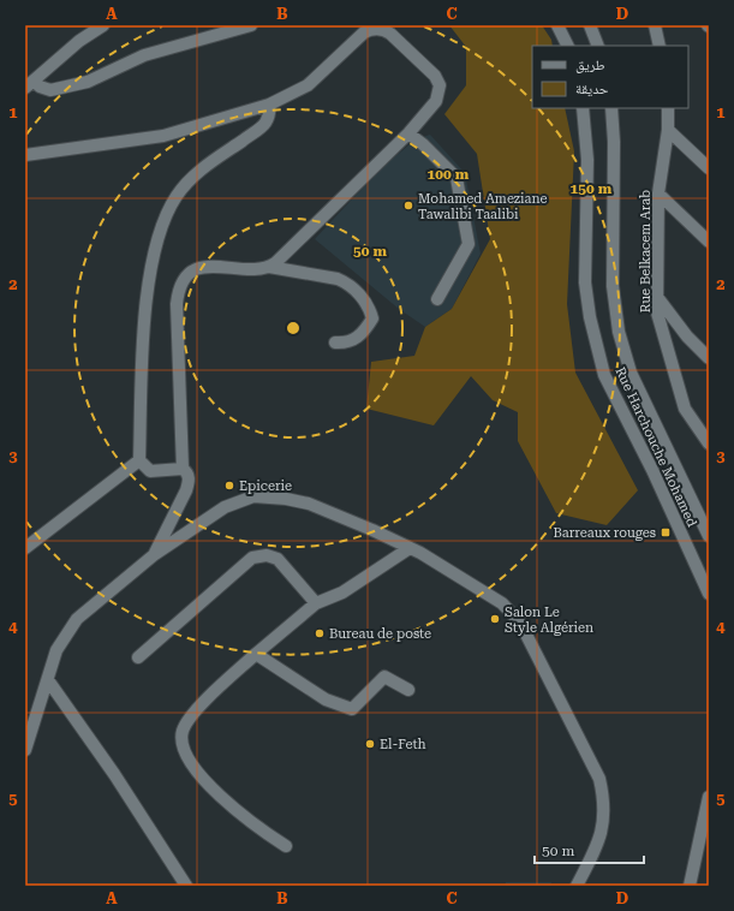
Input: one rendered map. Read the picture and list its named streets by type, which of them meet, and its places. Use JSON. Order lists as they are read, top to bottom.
{
  "streets": {
    "street": ["Rue Belkacem Arab", "Rue Harchouche Mohamed"]
  },
  "places": {
    "other": [
      "Mohamed Ameziane Tawalibi Taalibi",
      "Epicerie",
      "Salon Le Style Algérien",
      "Bureau de poste",
      "El-Feth"
    ],
    "transit": ["Barreaux rouges"]
  },
  "legend": ["طريق", "حديقة"],
  "scale_bar": "50 m",
  "grid": {
    "columns": [
      "A",
      "B",
      "C",
      "D"
    ],
    "rows": [
      "1",
      "2",
      "3",
      "4",
      "5"
    ]
  },
  "rings": ["100 m", "150 m", "50 m"]
}
